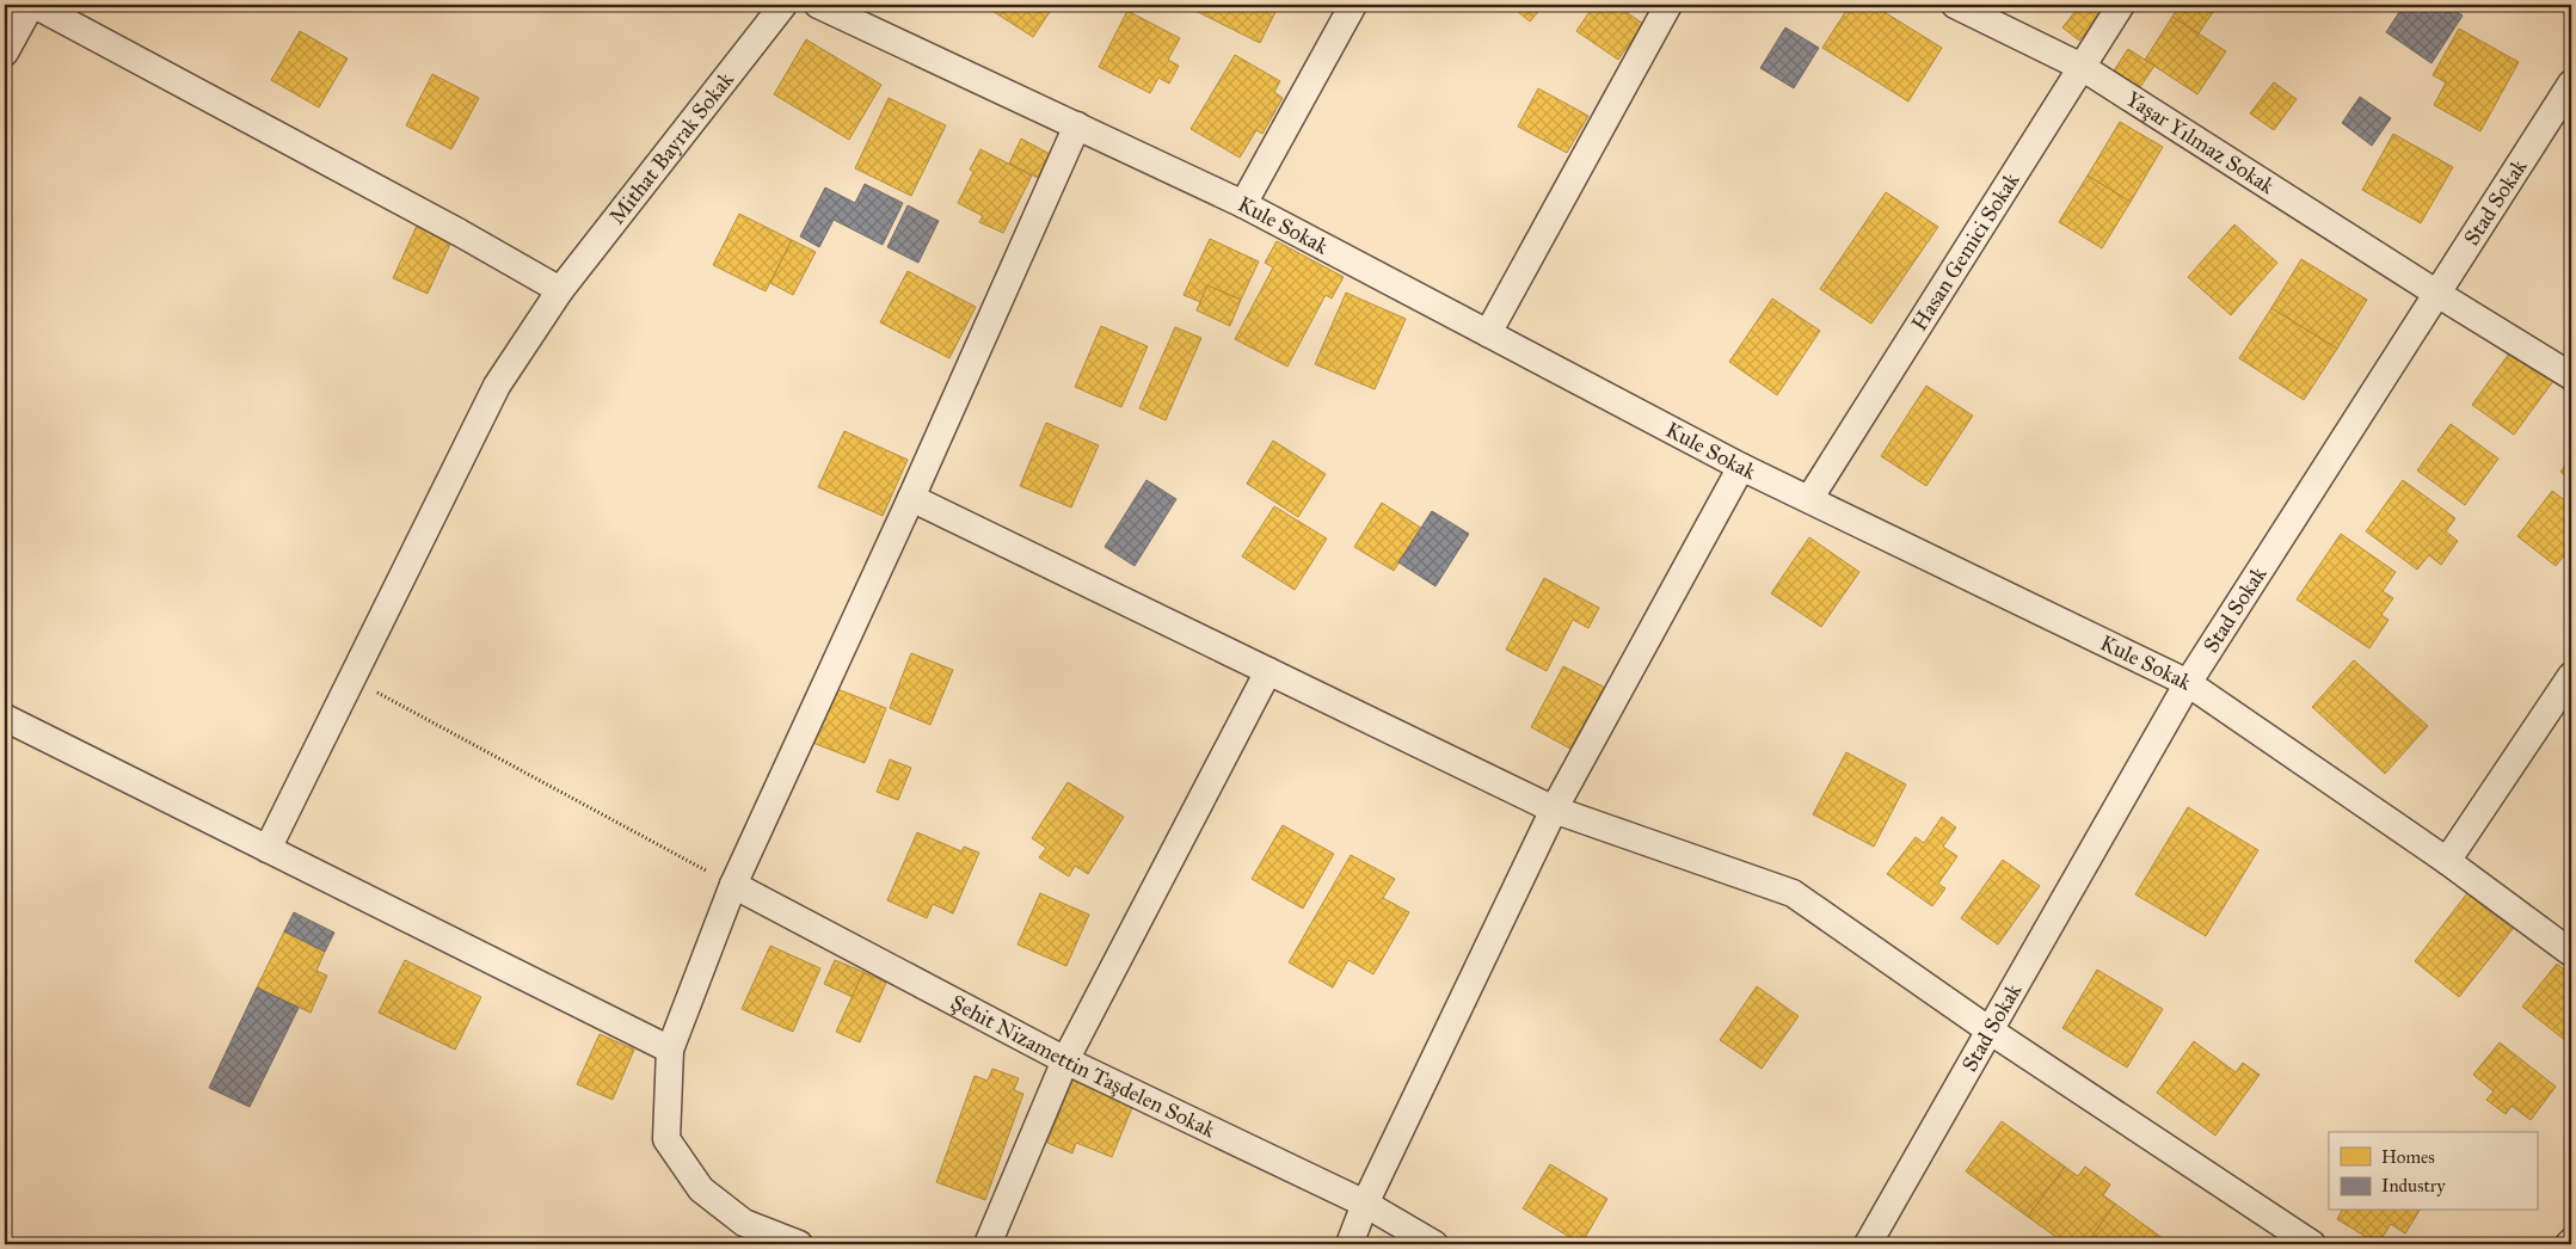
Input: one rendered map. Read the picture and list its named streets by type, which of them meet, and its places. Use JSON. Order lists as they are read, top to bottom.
{
  "streets": {
    "street": [
      "Yaşar Yılmaz Sokak",
      "Mithat Bayrak Sokak",
      "Stad Sokak",
      "Kule Sokak",
      "Hasan Gemici Sokak",
      "Şehit Nizamettin Taşdelen Sokak"
    ]
  },
  "crossings": [
    ["Yaşar Yılmaz Sokak", "Stad Sokak"],
    ["Yaşar Yılmaz Sokak", "Hasan Gemici Sokak"],
    ["Stad Sokak", "Kule Sokak"],
    ["Kule Sokak", "Hasan Gemici Sokak"]
  ],
  "legend": ["Homes", "Industry"]
}
